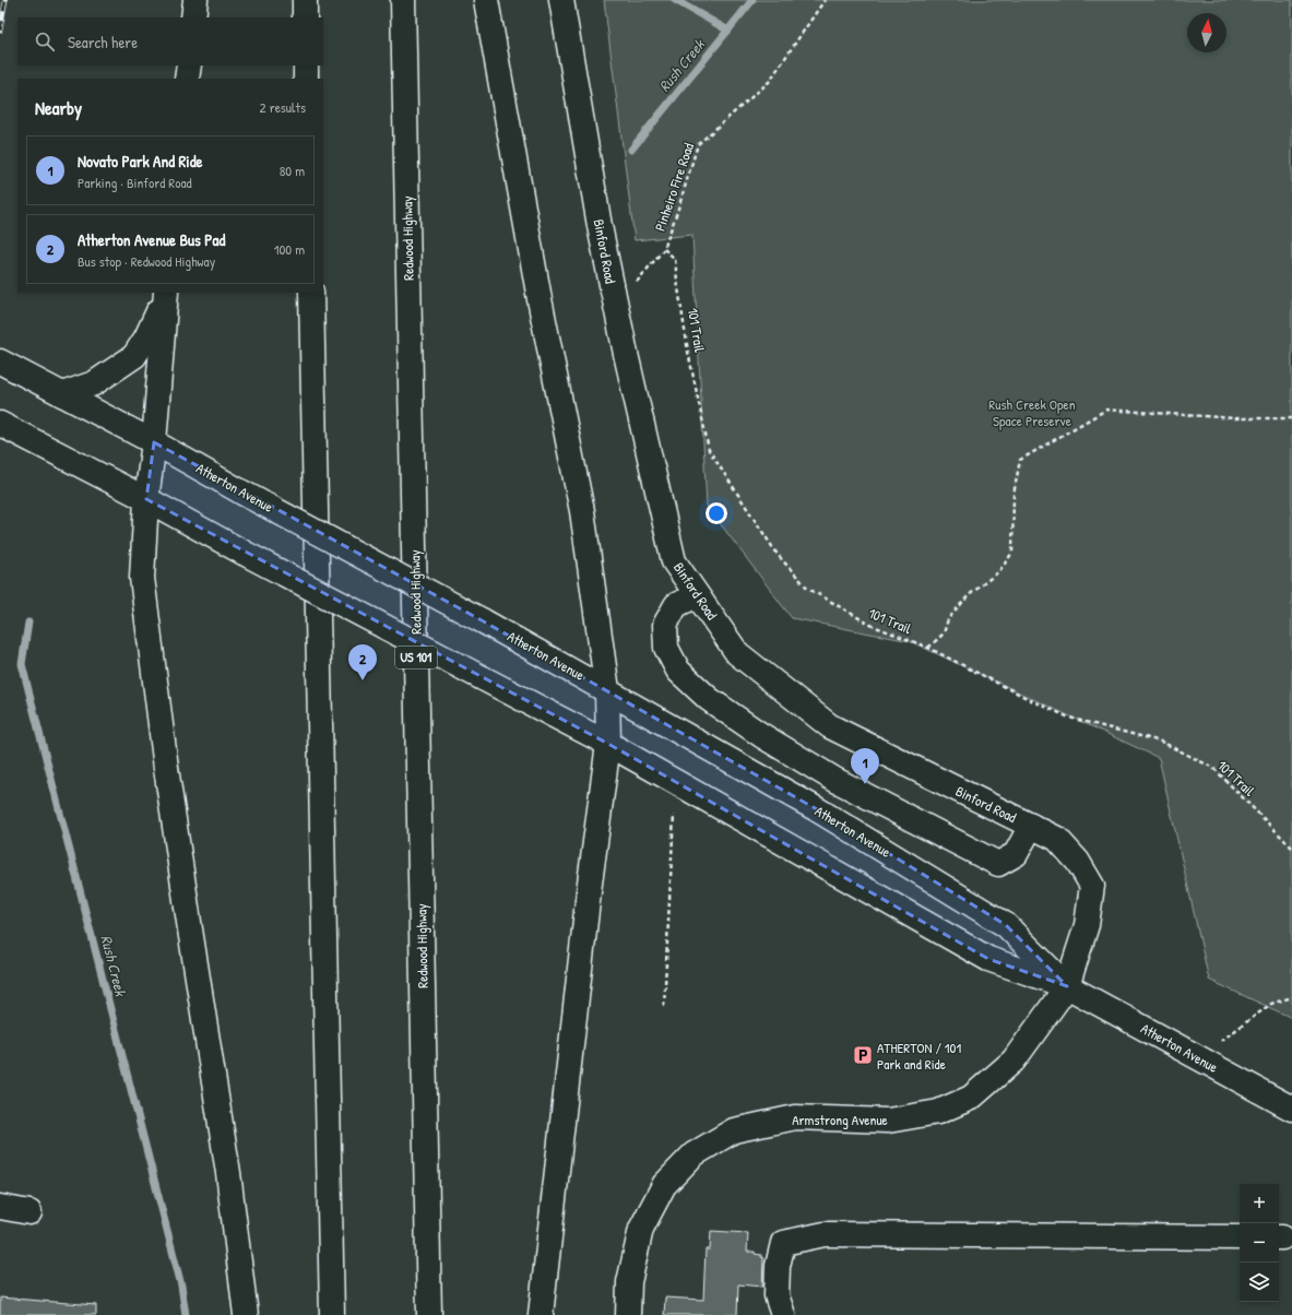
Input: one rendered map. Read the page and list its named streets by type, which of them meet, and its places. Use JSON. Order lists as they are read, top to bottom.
{
  "streets": {
    "main road": [
      "Redwood Highway",
      "Binford Road",
      "Atherton Avenue",
      "US 101",
      "Armstrong Avenue"
    ],
    "path": ["Pinheiro Fire Road", "101 Trail"]
  },
  "crossings": [
    ["Pinheiro Fire Road", "Binford Road"],
    ["Pinheiro Fire Road", "101 Trail"],
    ["Binford Road", "Atherton Avenue"],
    ["Binford Road", "Armstrong Avenue"],
    ["Atherton Avenue", "Armstrong Avenue"]
  ],
  "water": ["Rush Creek"],
  "parks": ["Rush Creek Open Space Preserve"],
  "places": {
    "parking": ["ATHERTON / 101 Park and Ride"]
  },
  "north": "top",
  "page": {
    "search": "Search here",
    "heading": ["Nearby", "2 results"],
    "list": [
      {
        "mark": "1",
        "name": "Novato Park And Ride",
        "note": "Parking · Binford Road",
        "value": "80 m"
      },
      {
        "mark": "2",
        "name": "Atherton Avenue Bus Pad",
        "note": "Bus stop · Redwood Highway",
        "value": "100 m"
      }
    ],
    "pins": ["2", "1"],
    "map_buttons": ["+", "−"]
  }
}
